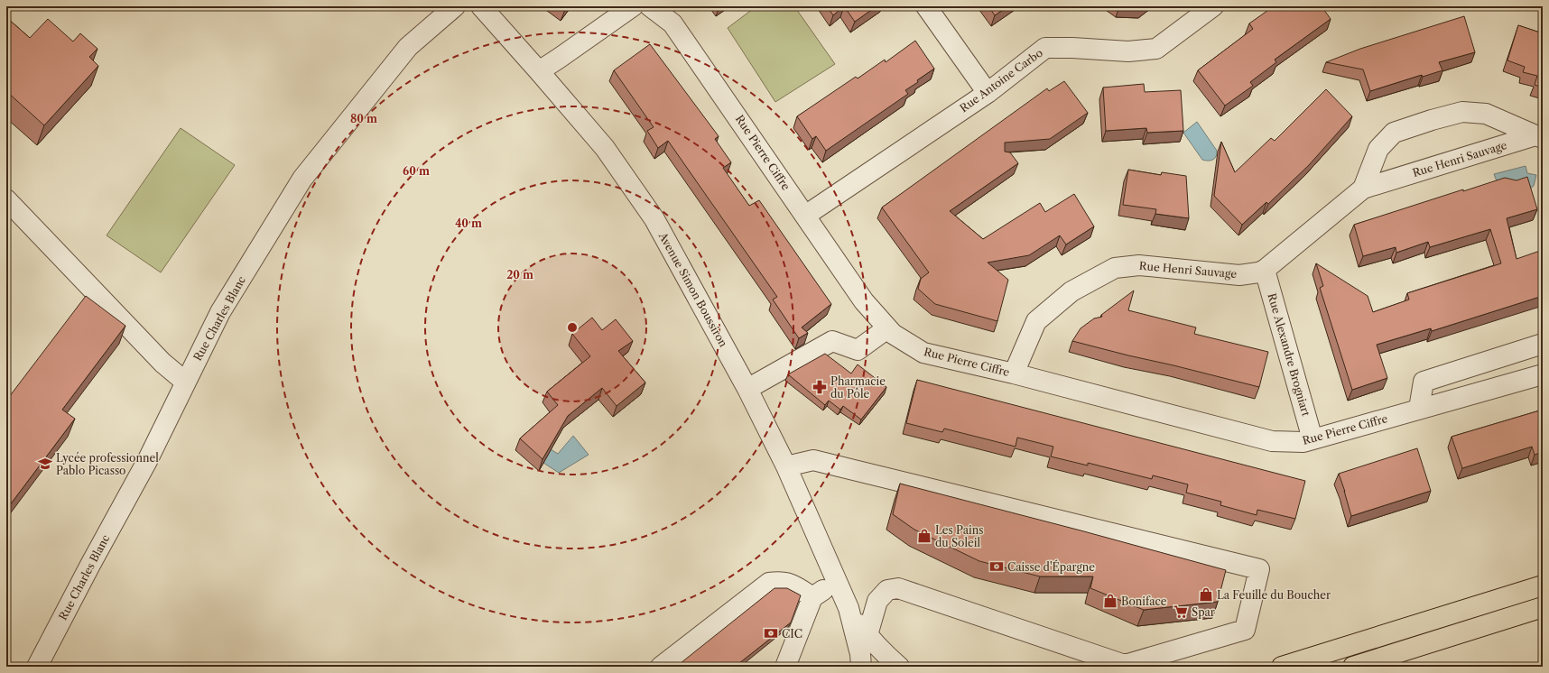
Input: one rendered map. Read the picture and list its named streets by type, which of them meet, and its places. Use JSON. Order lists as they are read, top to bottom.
{
  "streets": {
    "street": [
      "Rue Antoine Carbo",
      "Rue Pierre Ciffre",
      "Rue Henri Sauvage",
      "Avenue Simon Boussiron",
      "Rue Charles Blanc",
      "Rue Alexandre Brogniart"
    ]
  },
  "crossings": [
    ["Rue Antoine Carbo", "Rue Pierre Ciffre"],
    ["Rue Pierre Ciffre", "Rue Henri Sauvage"],
    ["Rue Pierre Ciffre", "Rue Alexandre Brogniart"],
    ["Rue Henri Sauvage", "Rue Alexandre Brogniart"]
  ],
  "places": {
    "pharmacy": ["Pharmacie du Pôle"],
    "school or university": ["Lycée professionnel Pablo Picasso"],
    "shop": ["Les Pains du Soleil", "La Feuille du Boucher", "Boniface"],
    "bank": ["Caisse d'Épargne", "CIC"],
    "supermarket": ["Spar"]
  },
  "rings": [
    "80 m",
    "60 m",
    "40 m",
    "20 m"
  ]
}
